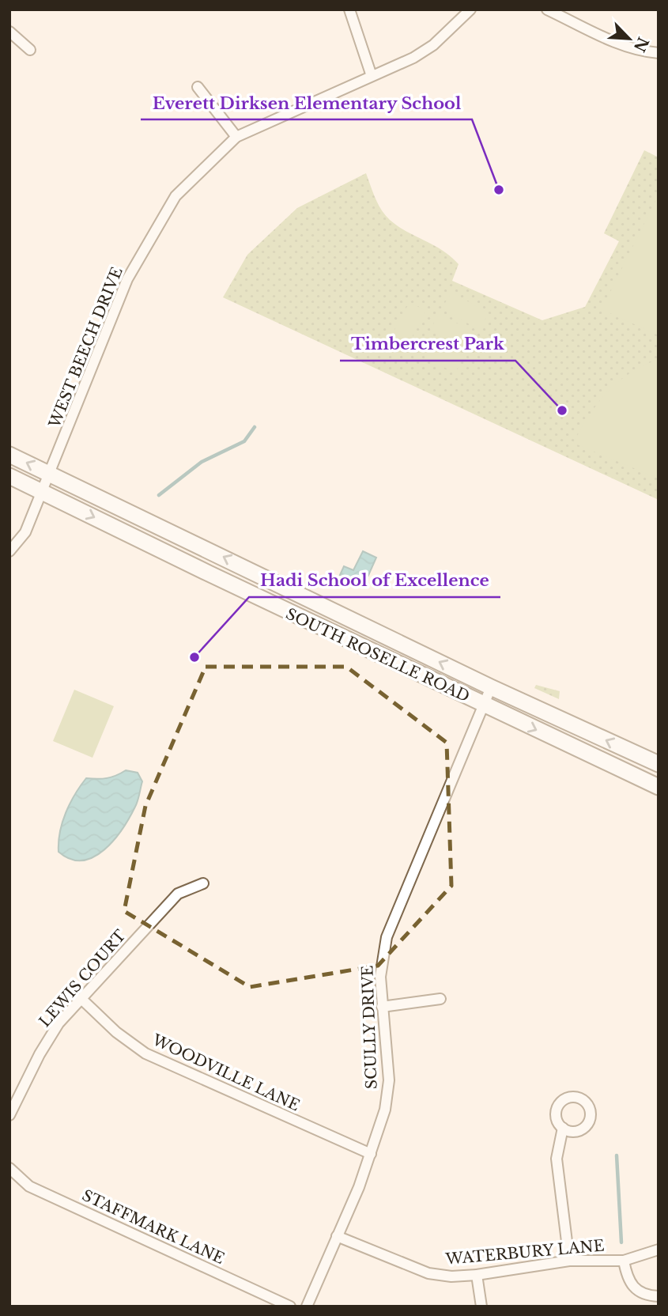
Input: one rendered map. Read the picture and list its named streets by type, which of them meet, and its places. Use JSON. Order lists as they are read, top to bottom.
{
  "streets": {
    "main road": ["SOUTH ROSELLE ROAD"],
    "street": [
      "WEST BEECH DRIVE",
      "LEWIS COURT",
      "SCULLY DRIVE",
      "WOODVILLE LANE",
      "STAFFMARK LANE",
      "WATERBURY LANE"
    ]
  },
  "crossings": [
    ["WEST BEECH DRIVE", "SOUTH ROSELLE ROAD"],
    ["SOUTH ROSELLE ROAD", "SCULLY DRIVE"],
    ["LEWIS COURT", "WOODVILLE LANE"],
    ["SCULLY DRIVE", "WOODVILLE LANE"],
    ["SCULLY DRIVE", "WATERBURY LANE"]
  ],
  "places": ["Everett Dirksen Elementary School", "Timbercrest Park", "Hadi School of Excellence"],
  "north": "bottom right"
}
